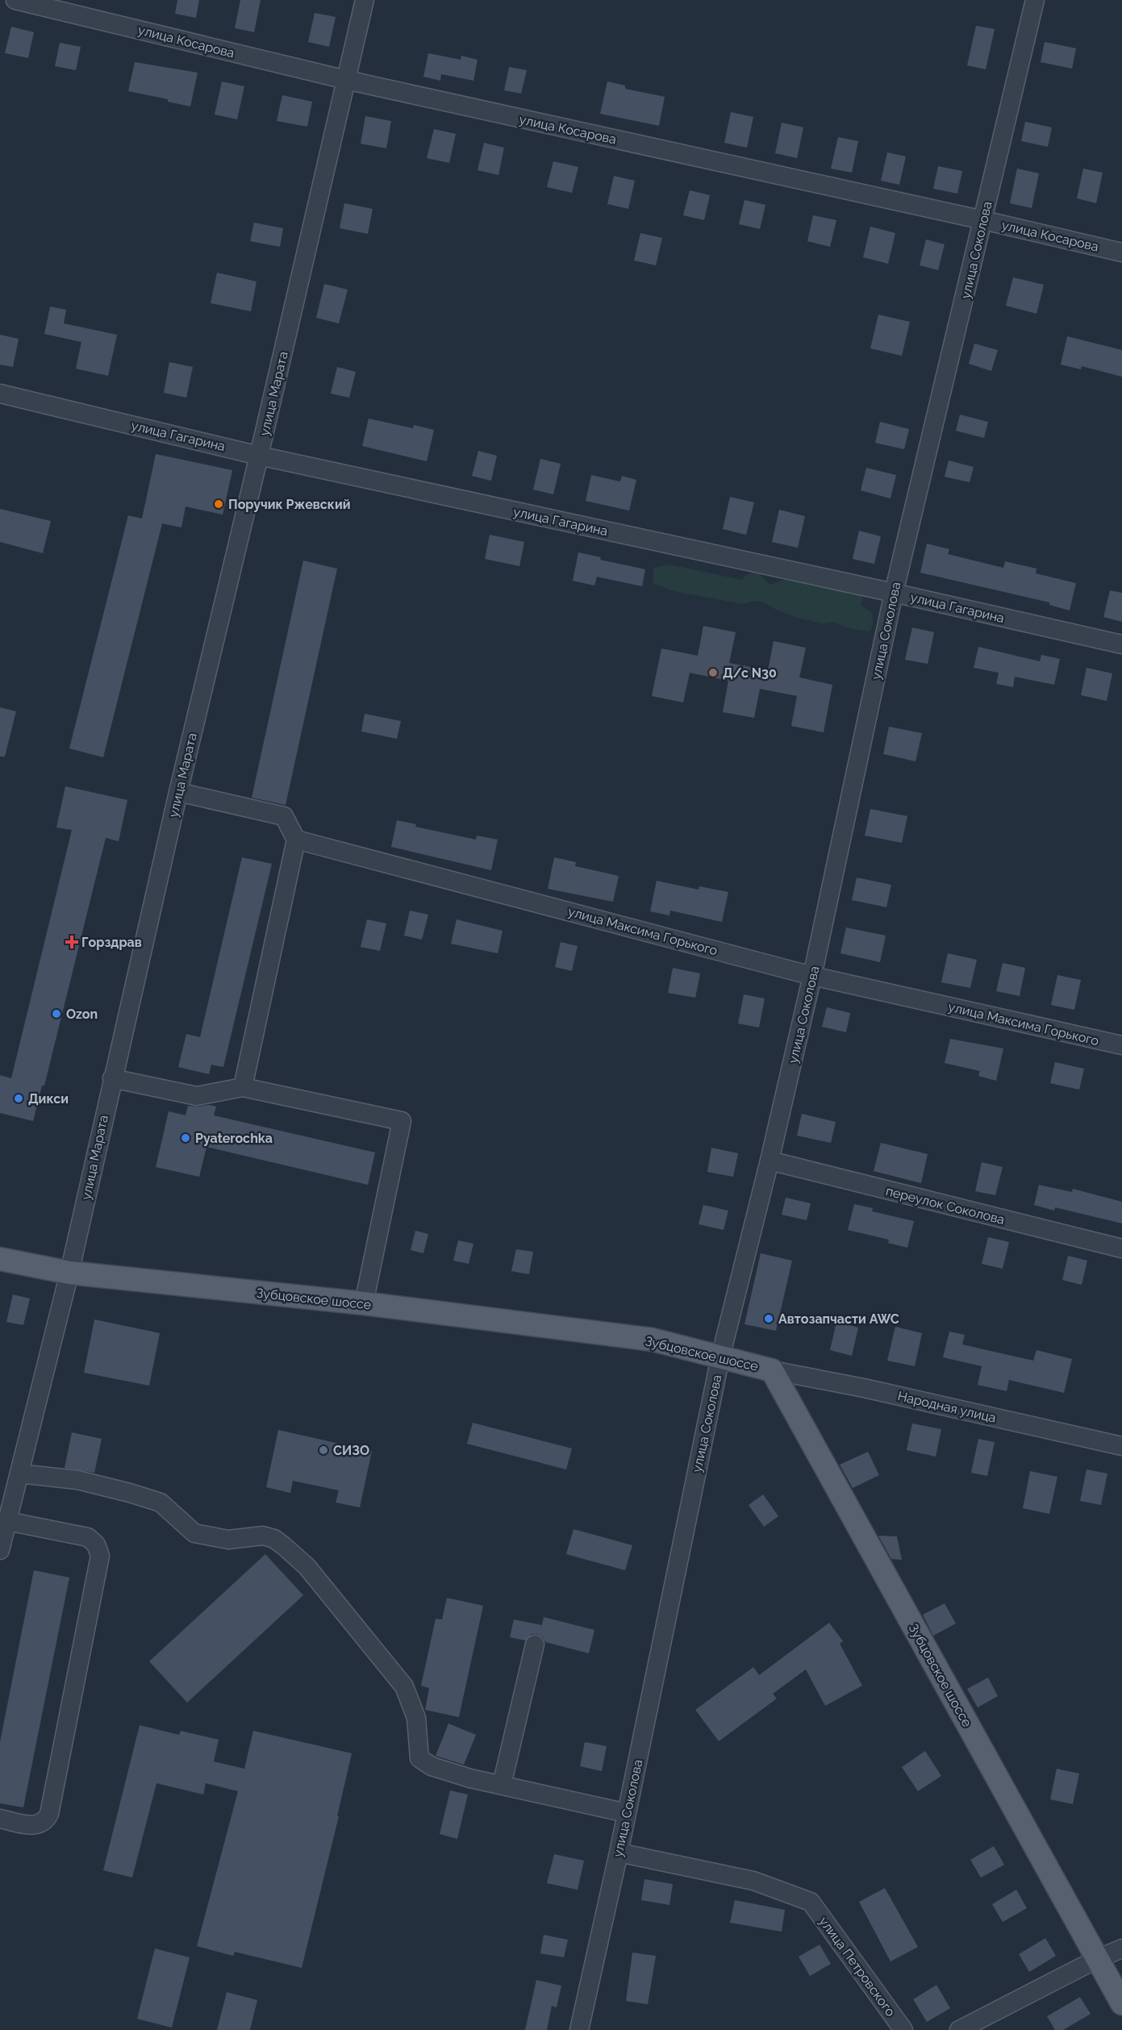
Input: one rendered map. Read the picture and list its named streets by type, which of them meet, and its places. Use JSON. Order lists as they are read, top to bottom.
{
  "streets": {
    "main road": ["Зубцовское шоссе"],
    "street": [
      "улица Косарова",
      "улица Соколова",
      "улица Марата",
      "улица Гагарина",
      "улица Максима Горького",
      "переулок Соколова",
      "Народная улица",
      "улица Петровского"
    ]
  },
  "crossings": [
    ["улица Косарова", "улица Соколова"],
    ["улица Косарова", "улица Марата"],
    ["улица Соколова", "улица Гагарина"],
    ["улица Соколова", "улица Максима Горького"],
    ["улица Соколова", "переулок Соколова"],
    ["улица Соколова", "Зубцовское шоссе"],
    ["улица Соколова", "улица Петровского"],
    ["улица Марата", "улица Гагарина"],
    ["улица Марата", "Зубцовское шоссе"],
    ["Зубцовское шоссе", "Народная улица"]
  ],
  "places": {
    "other": [
      "Поручик Ржевский",
      "Д/с N30",
      "Ozon",
      "Дикси",
      "Pyaterochka",
      "Автозапчасти AWC",
      "СИЗО"
    ],
    "health": ["Горздрав"]
  }
}
